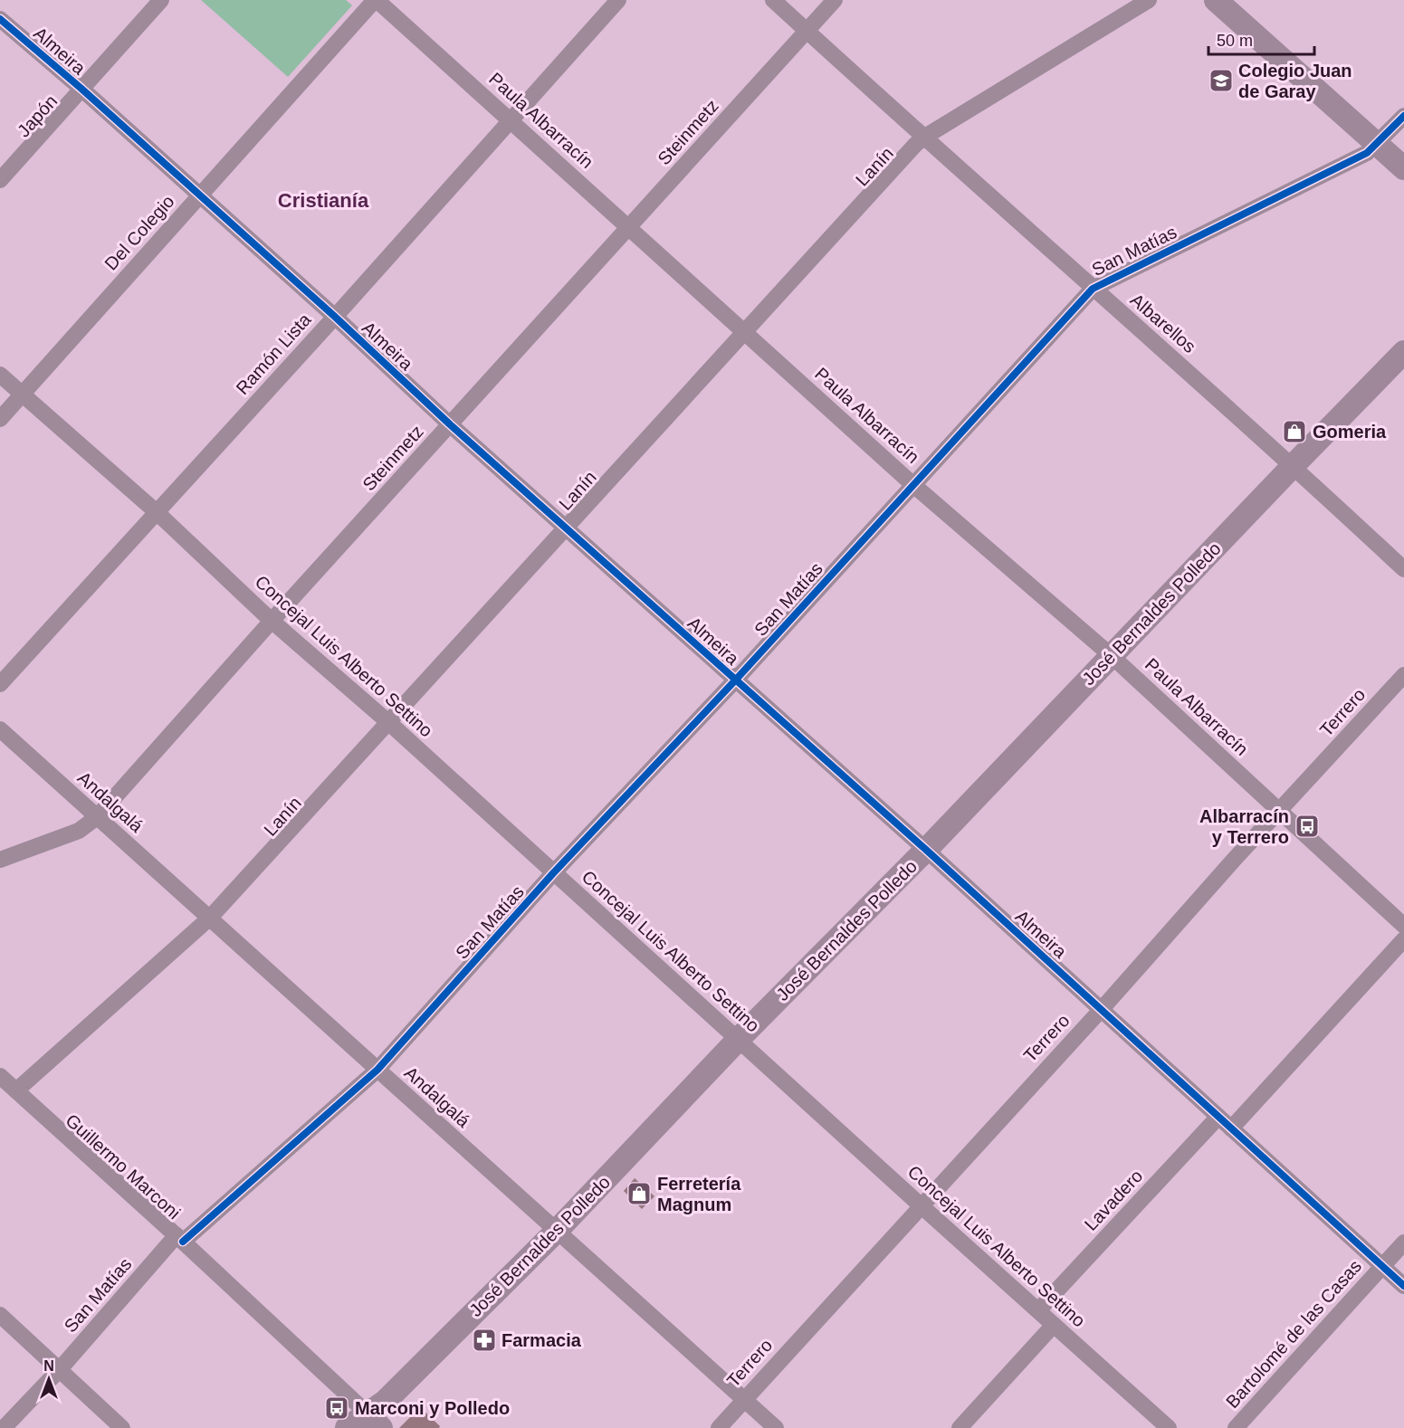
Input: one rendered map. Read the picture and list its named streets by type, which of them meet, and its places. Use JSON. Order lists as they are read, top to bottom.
{
  "streets": {
    "main road": ["José Bernaldes Polledo"],
    "street": [
      "Almeira",
      "Japón",
      "Paula Albarracín",
      "Steinmetz",
      "Lanín",
      "Del Colegio",
      "San Matías",
      "Albarellos",
      "Ramón Lista",
      "Concejal Luis Alberto Settino",
      "Terrero",
      "Andalgalá",
      "Guillermo Marconi",
      "Lavadero",
      "Bartolomé de las Casas"
    ]
  },
  "crossings": [
    ["Almeira", "Japón"],
    ["Almeira", "Steinmetz"],
    ["Almeira", "Lanín"],
    ["Almeira", "Del Colegio"],
    ["Almeira", "San Matías"],
    ["Almeira", "Ramón Lista"],
    ["Almeira", "José Bernaldes Polledo"],
    ["Almeira", "Terrero"],
    ["Almeira", "Lavadero"],
    ["Almeira", "Bartolomé de las Casas"],
    ["Paula Albarracín", "Steinmetz"],
    ["Paula Albarracín", "Lanín"],
    ["Paula Albarracín", "Del Colegio"],
    ["Paula Albarracín", "San Matías"],
    ["Paula Albarracín", "Ramón Lista"],
    ["Paula Albarracín", "José Bernaldes Polledo"],
    ["Paula Albarracín", "Terrero"],
    ["Steinmetz", "Albarellos"],
    ["Steinmetz", "Concejal Luis Alberto Settino"],
    ["Steinmetz", "Andalgalá"],
    ["Lanín", "Albarellos"],
    ["Lanín", "Concejal Luis Alberto Settino"],
    ["Lanín", "Andalgalá"],
    ["Lanín", "Guillermo Marconi"],
    ["Del Colegio", "Concejal Luis Alberto Settino"],
    ["San Matías", "Albarellos"],
    ["San Matías", "Concejal Luis Alberto Settino"],
    ["San Matías", "Andalgalá"],
    ["San Matías", "Guillermo Marconi"],
    ["Albarellos", "José Bernaldes Polledo"],
    ["Ramón Lista", "Concejal Luis Alberto Settino"],
    ["José Bernaldes Polledo", "Concejal Luis Alberto Settino"],
    ["José Bernaldes Polledo", "Andalgalá"],
    ["José Bernaldes Polledo", "Guillermo Marconi"],
    ["Concejal Luis Alberto Settino", "Terrero"],
    ["Concejal Luis Alberto Settino", "Lavadero"],
    ["Terrero", "Andalgalá"]
  ],
  "districts": ["Cristianía"],
  "places": {
    "school or university": ["Colegio Juan de Garay"],
    "shop": ["Gomeria", "Ferretería Magnum"],
    "bus stop": ["Albarracín y Terrero", "Marconi y Polledo"],
    "pharmacy": ["Farmacia"]
  },
  "scale_bar": "50 m",
  "north": "top"
}
